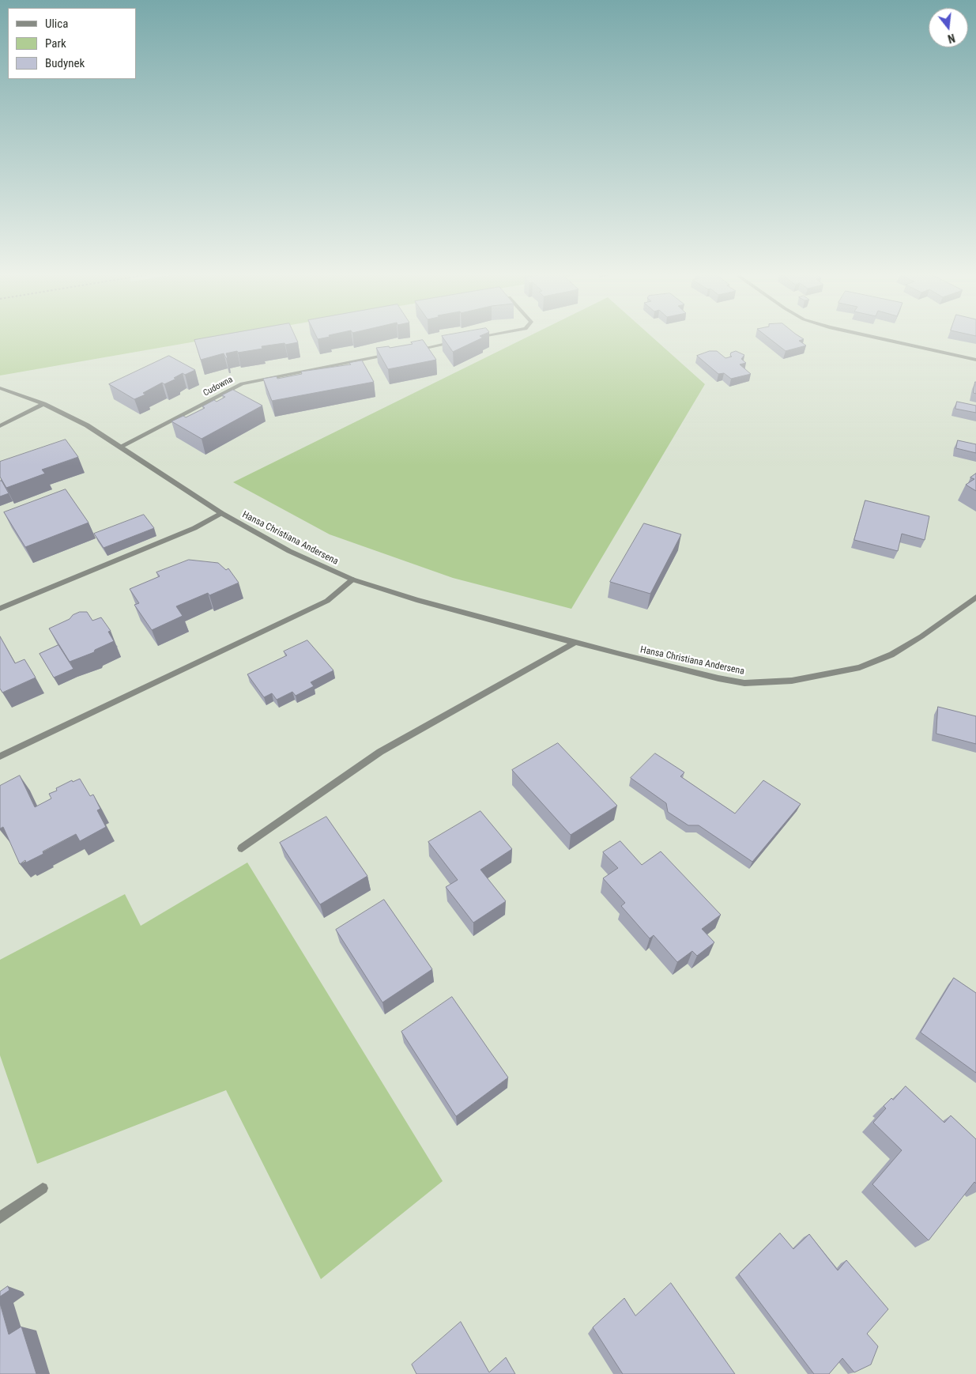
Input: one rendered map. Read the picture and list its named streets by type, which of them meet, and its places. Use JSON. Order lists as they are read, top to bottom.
{
  "streets": {
    "street": ["Cudowna", "Hansa Christiana Andersena"]
  },
  "crossings": [
    ["Cudowna", "Hansa Christiana Andersena"]
  ],
  "legend": ["Ulica", "Park", "Budynek"],
  "north": "bottom"
}
